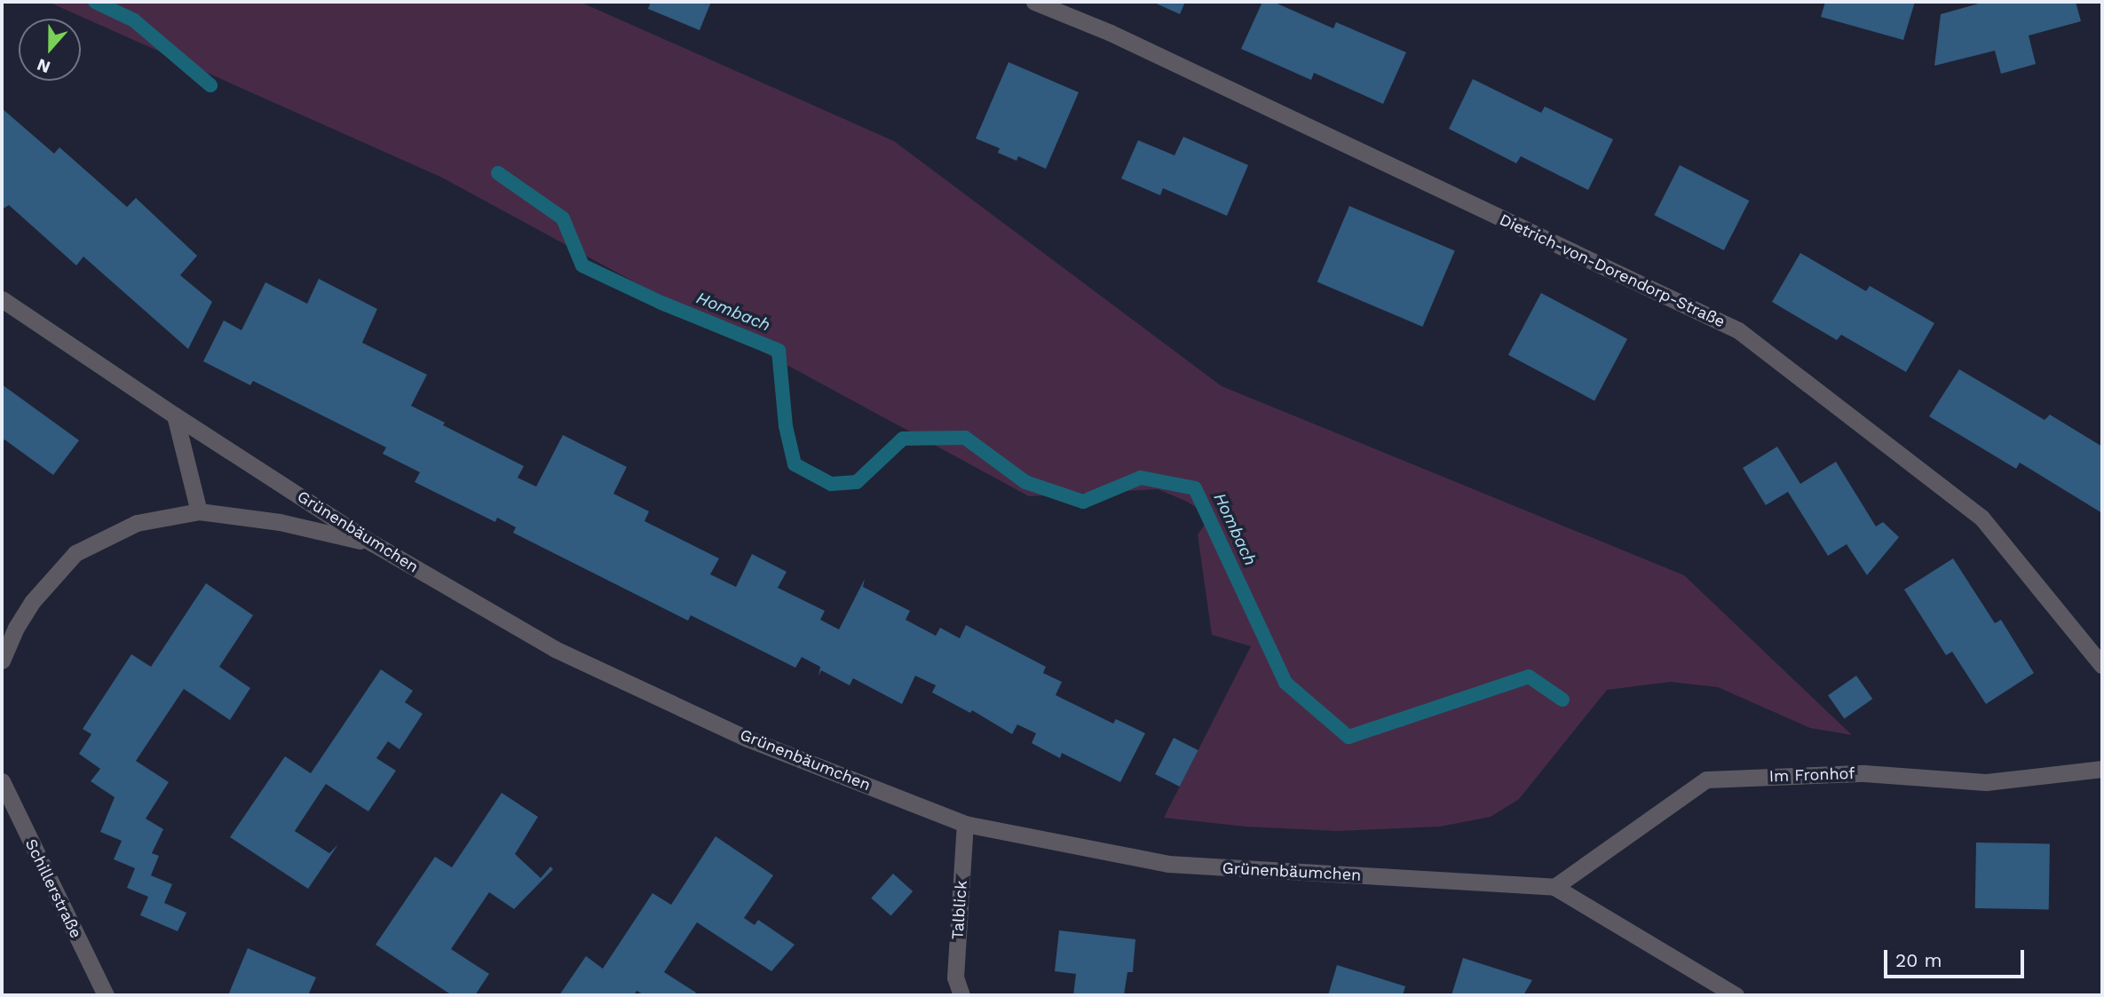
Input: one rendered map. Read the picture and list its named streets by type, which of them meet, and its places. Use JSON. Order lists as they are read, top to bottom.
{
  "streets": {
    "street": [
      "Dietrich-von-Dorendorp-Straße",
      "Grünenbäumchen",
      "Im Fronhof",
      "Schillerstraße",
      "Talblick"
    ]
  },
  "crossings": [
    ["Grünenbäumchen", "Im Fronhof"],
    ["Grünenbäumchen", "Talblick"]
  ],
  "water": ["Hombach"],
  "scale_bar": "20 m",
  "north": "bottom"
}
